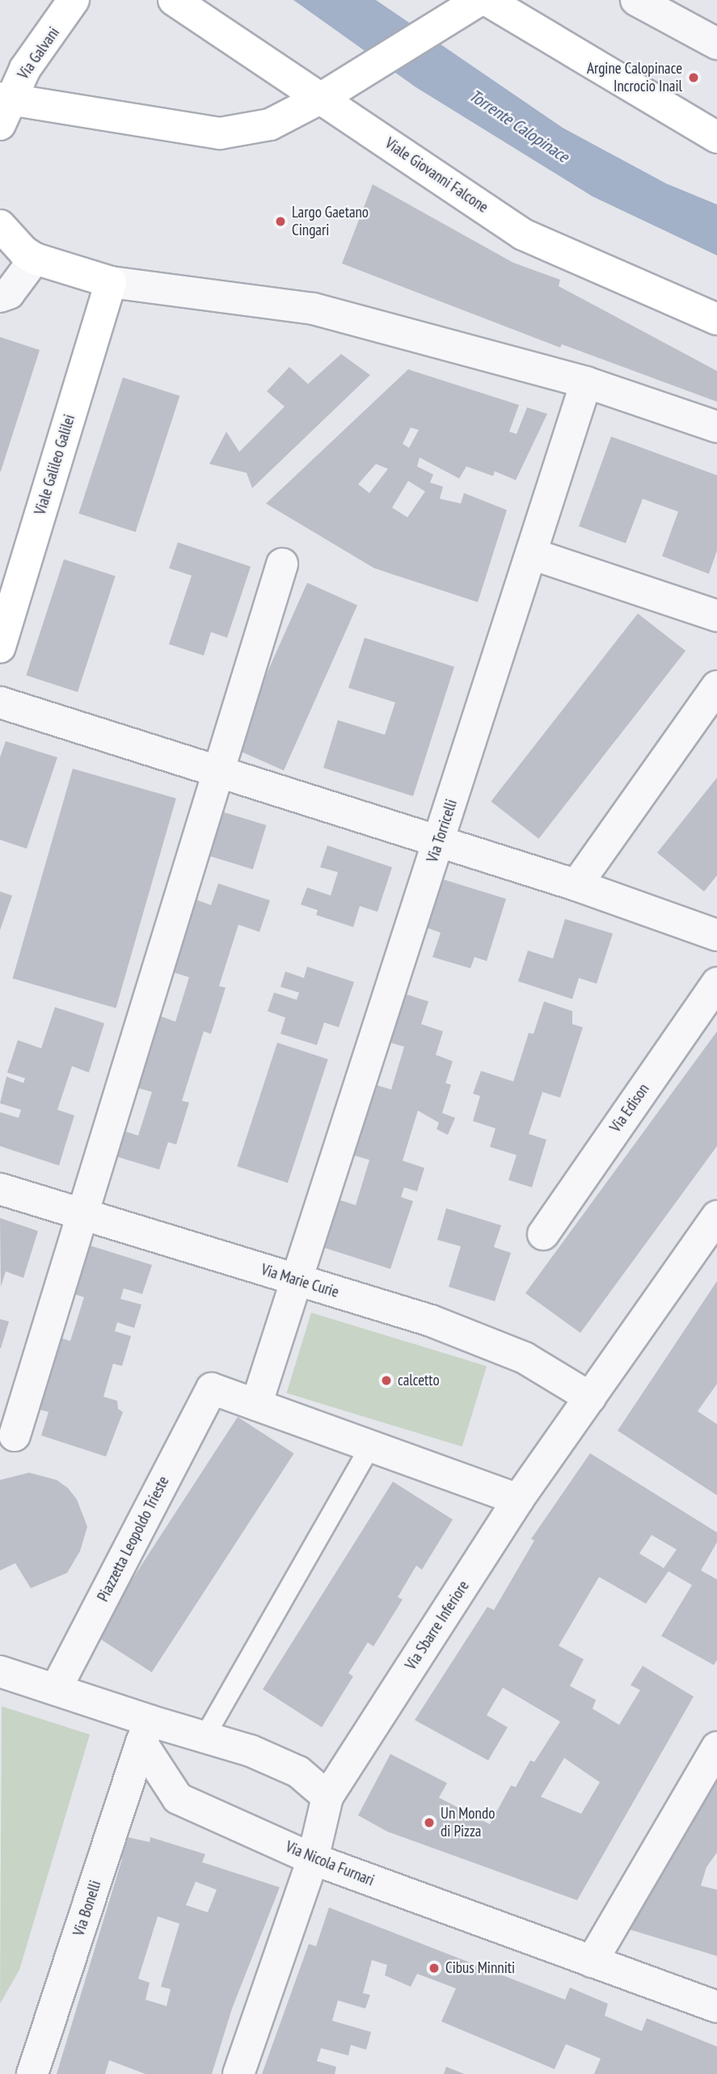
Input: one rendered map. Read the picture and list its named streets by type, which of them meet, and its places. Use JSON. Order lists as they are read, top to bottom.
{
  "streets": {
    "main road": ["Via Galvani", "Viale Giovanni Falcone", "Viale Galileo Galilei"],
    "street": [
      "Via Torricelli",
      "Via Edison",
      "Via Marie Curie",
      "Piazzetta Leopoldo Trieste",
      "Via Sbarre Inferiore",
      "Via Nicola Furnari",
      "Via Bonelli"
    ]
  },
  "crossings": [
    ["Via Torricelli", "Via Marie Curie"],
    ["Via Torricelli", "Piazzetta Leopoldo Trieste"],
    ["Via Marie Curie", "Via Sbarre Inferiore"],
    ["Via Sbarre Inferiore", "Via Nicola Furnari"],
    ["Via Nicola Furnari", "Via Bonelli"]
  ],
  "water": ["Torrente Calopinace"],
  "places": [
    "Argine Calopinace Incrocio Inail",
    "Largo Gaetano Cingari",
    "calcetto",
    "Un Mondo di Pizza",
    "Cibus Minniti"
  ]
}
